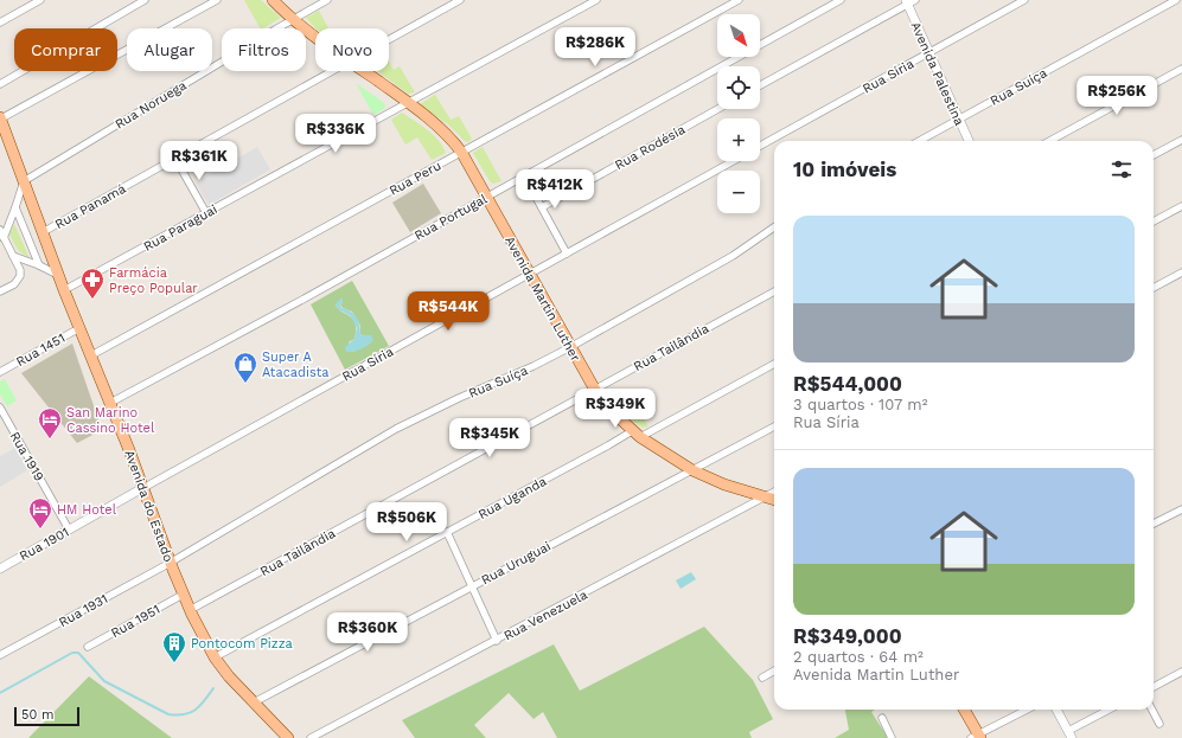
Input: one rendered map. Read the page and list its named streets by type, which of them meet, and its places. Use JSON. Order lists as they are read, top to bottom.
{
  "streets": {
    "main road": ["Avenida Martin Luther", "Avenida do Estado"],
    "street": [
      "Avenida Palestina",
      "Rua Síria",
      "Rua Suíça",
      "Rua Noruega",
      "Rua Rodésia",
      "Rua Peru",
      "Rua Panamá",
      "Rua Portugal",
      "Rua Paraguai",
      "Rua Tailândia",
      "Rua 1451",
      "Rua 1919",
      "Rua Uganda",
      "Rua 1901",
      "Rua Uruguai",
      "Rua 1931",
      "Rua Venezuela",
      "Rua 1951"
    ]
  },
  "crossings": [
    ["Avenida Palestina", "Rua Síria"],
    ["Avenida Palestina", "Rua Suíça"],
    ["Rua Síria", "Avenida Martin Luther"],
    ["Rua Síria", "Avenida do Estado"],
    ["Rua Síria", "Rua 1901"],
    ["Rua Suíça", "Avenida Martin Luther"],
    ["Rua Suíça", "Avenida do Estado"],
    ["Rua Suíça", "Rua 1931"],
    ["Rua Noruega", "Avenida Martin Luther"],
    ["Rua Noruega", "Avenida do Estado"],
    ["Rua Peru", "Avenida Martin Luther"],
    ["Rua Peru", "Avenida do Estado"],
    ["Rua Panamá", "Avenida do Estado"],
    ["Rua Portugal", "Avenida Martin Luther"],
    ["Rua Portugal", "Avenida do Estado"],
    ["Rua Paraguai", "Avenida Martin Luther"],
    ["Rua Paraguai", "Avenida do Estado"],
    ["Avenida Martin Luther", "Rua Tailândia"],
    ["Avenida Martin Luther", "Rua Uganda"],
    ["Avenida Martin Luther", "Rua Uruguai"],
    ["Avenida Martin Luther", "Rua Venezuela"],
    ["Rua Tailândia", "Avenida do Estado"],
    ["Rua 1451", "Avenida do Estado"],
    ["Rua 1919", "Rua 1901"],
    ["Rua Uganda", "Avenida do Estado"],
    ["Avenida do Estado", "Rua 1901"],
    ["Avenida do Estado", "Rua Uruguai"],
    ["Avenida do Estado", "Rua 1931"],
    ["Avenida do Estado", "Rua 1951"]
  ],
  "places": {
    "pharmacy": ["Farmácia Preço Popular"],
    "shop": ["Super A Atacadista"],
    "hotel": ["San Marino Cassino Hotel", "HM Hotel"],
    "building": ["Pontocom Pizza"]
  },
  "scale_bar": "50 m",
  "north": "bottom right",
  "page": {
    "map_buttons": ["+", "−"],
    "price": [
      "R$286K",
      "R$256K",
      "R$336K",
      "R$361K",
      "R$412K",
      "R$544K",
      "R$349K",
      "R$345K",
      "R$506K",
      "R$360K"
    ],
    "chip": [
      "Comprar",
      "Alugar",
      "Filtros",
      "Novo"
    ],
    "heading": "10 imóveis",
    "list": [
      {
        "name": "R$544,000",
        "note": "3 quartos · 107 m² · Rua Síria"
      },
      {
        "name": "R$349,000",
        "note": "2 quartos · 64 m² · Avenida Martin Luther"
      }
    ],
    "scale": "50 m"
  }
}
